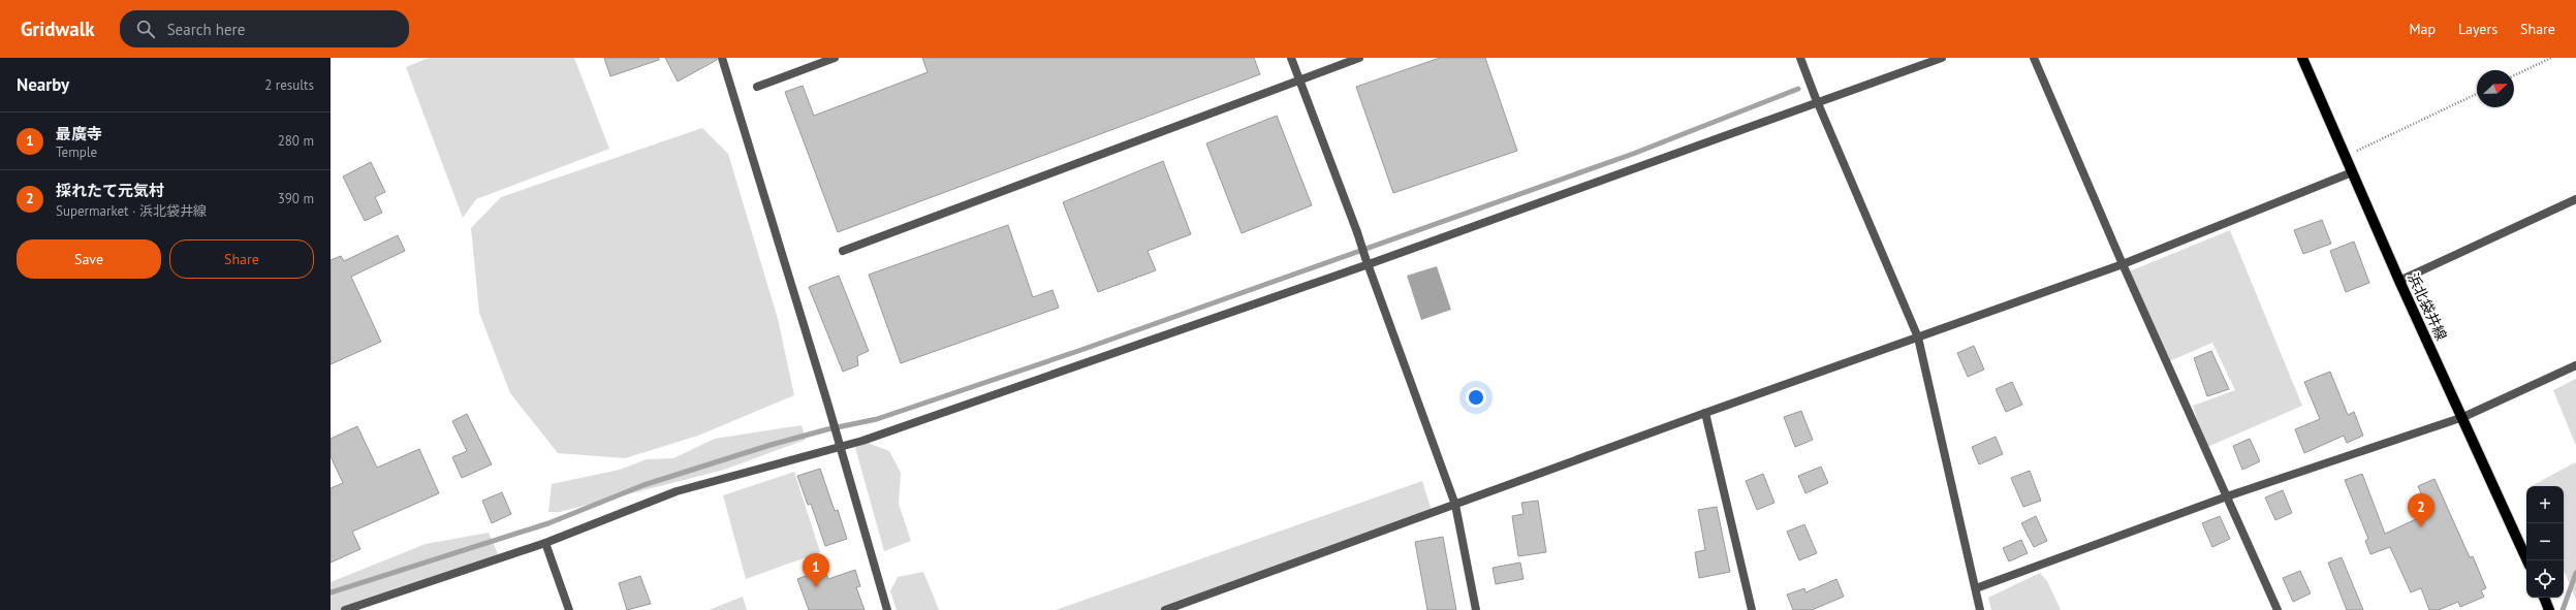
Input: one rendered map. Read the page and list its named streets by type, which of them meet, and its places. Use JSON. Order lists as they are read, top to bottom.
{
  "streets": {
    "main road": ["浜北袋井線"]
  },
  "north": "top right",
  "page": {
    "header": "Gridwalk",
    "search": "Search here",
    "nav": ["Map", "Layers", "Share"],
    "heading": ["Nearby", "2 results"],
    "list": [
      {
        "mark": "1",
        "name": "最廣寺",
        "note": "Temple",
        "value": "280 m"
      },
      {
        "mark": "2",
        "name": "採れたて元気村",
        "note": "Supermarket · 浜北袋井線",
        "value": "390 m"
      }
    ],
    "buttons": ["Save", "Share"],
    "map_buttons": ["+", "−"],
    "pins": ["2", "1"]
  }
}
